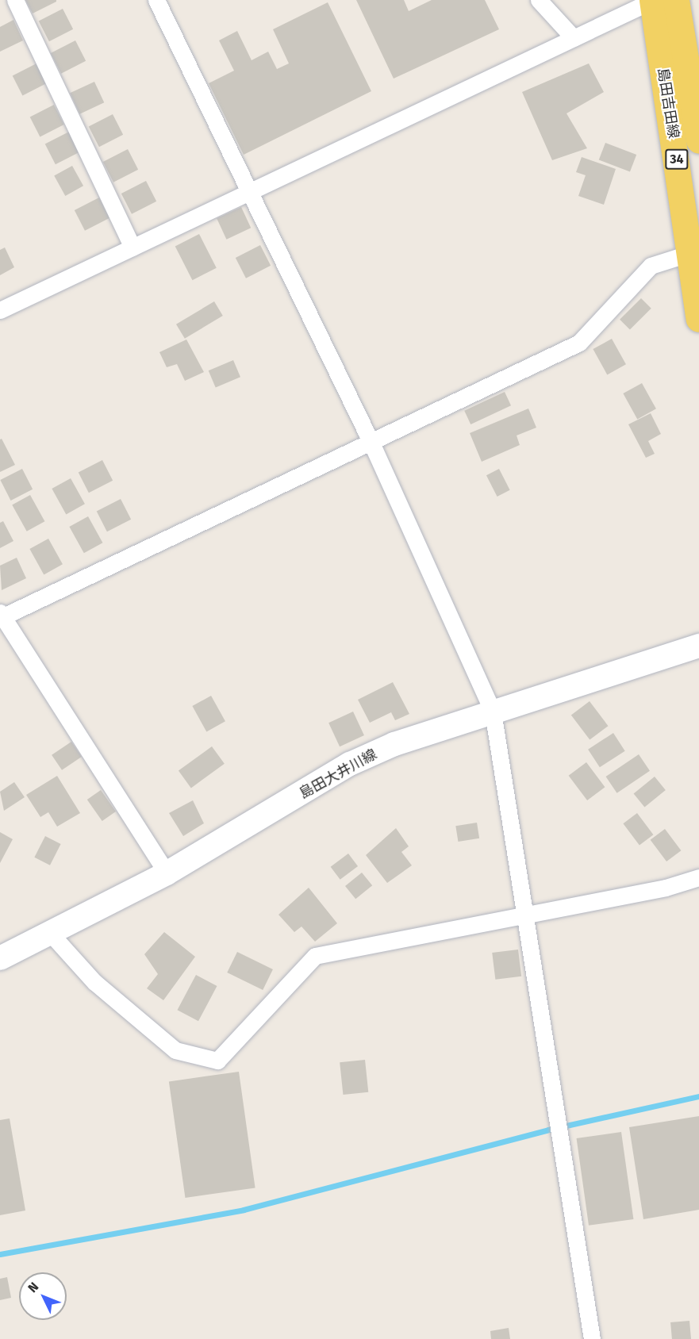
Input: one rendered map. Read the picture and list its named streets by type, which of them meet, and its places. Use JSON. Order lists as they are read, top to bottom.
{
  "streets": {
    "main road": ["島田吉田線", "34", "島田大井川線"]
  },
  "north": "top left"
}
